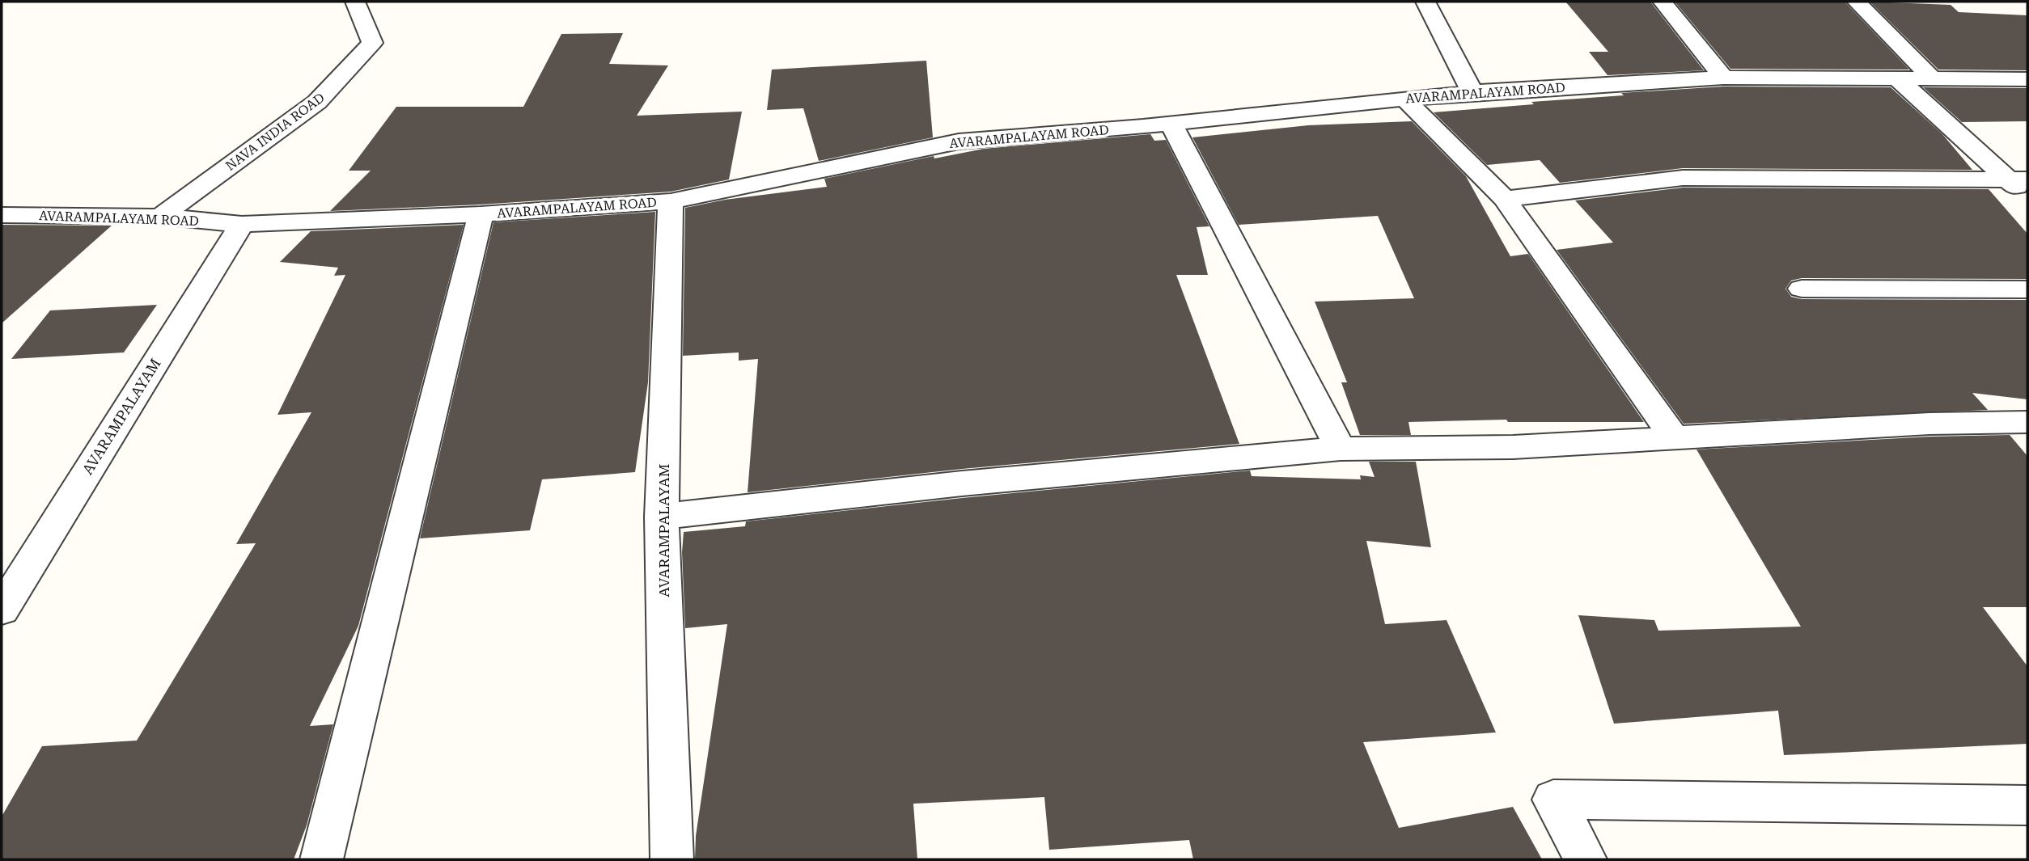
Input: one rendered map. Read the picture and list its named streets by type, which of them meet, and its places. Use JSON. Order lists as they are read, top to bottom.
{
  "streets": {
    "street": ["AVARAMPALAYAM ROAD", "NAVA INDIA ROAD", "AVARAMPALAYAM"]
  },
  "crossings": [
    ["AVARAMPALAYAM ROAD", "NAVA INDIA ROAD"],
    ["AVARAMPALAYAM ROAD", "AVARAMPALAYAM"]
  ]
}
